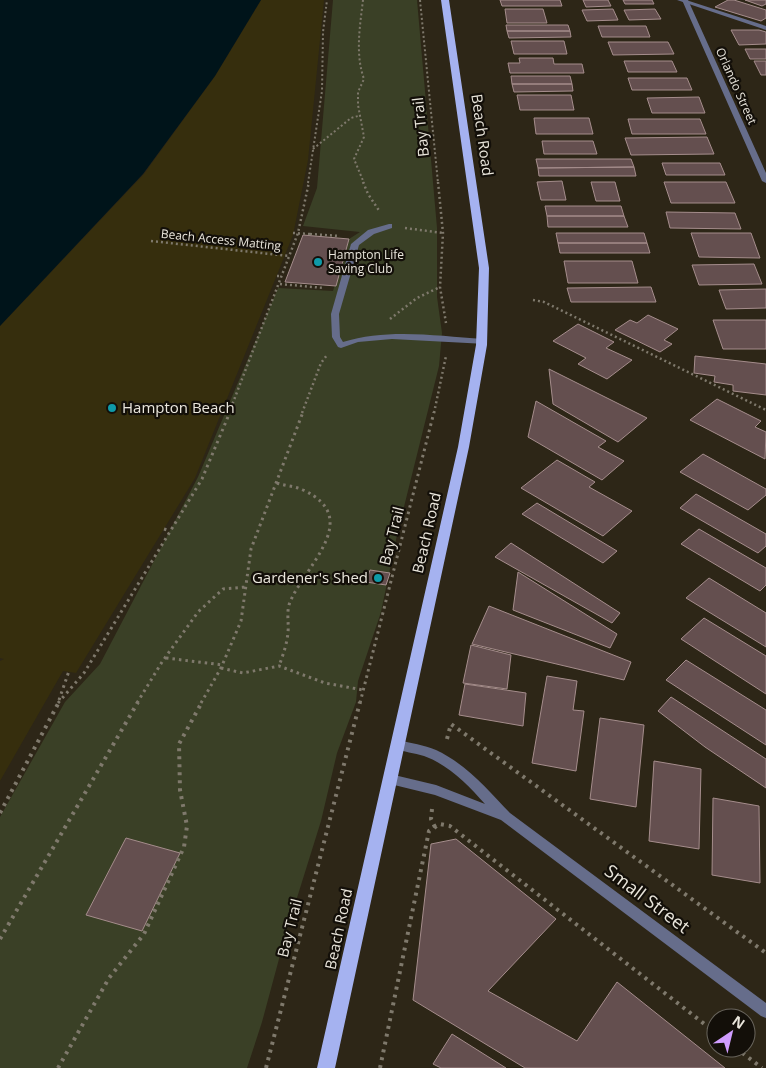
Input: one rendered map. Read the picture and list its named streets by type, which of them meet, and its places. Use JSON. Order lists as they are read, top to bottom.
{
  "streets": {
    "main road": ["Beach Road"],
    "street": ["Orlando Street", "Small Street"],
    "path": ["Bay Trail", "Beach Access Matting"]
  },
  "crossings": [
    ["Beach Road", "Small Street"]
  ],
  "places": ["Hampton Life Saving Club", "Hampton Beach", "Gardener's Shed"],
  "north": "top right"
}
